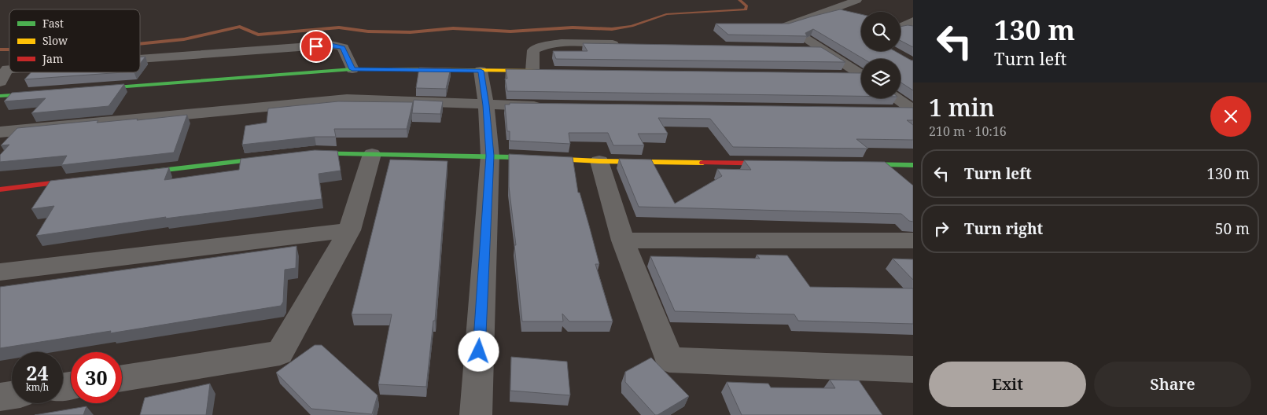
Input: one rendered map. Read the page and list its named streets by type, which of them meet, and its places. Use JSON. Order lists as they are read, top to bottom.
{
  "legend": ["Fast", "Slow", "Jam"],
  "page": {
    "turn": ["130 m", "Turn left"],
    "heading": ["1 min", "210 m · 10:16"],
    "list": [
      {
        "name": "Turn left",
        "value": "130 m"
      },
      {
        "name": "Turn right",
        "value": "50 m"
      }
    ],
    "speed": "24 km/h",
    "limit": "30",
    "buttons": ["Exit", "Share"]
  }
}
